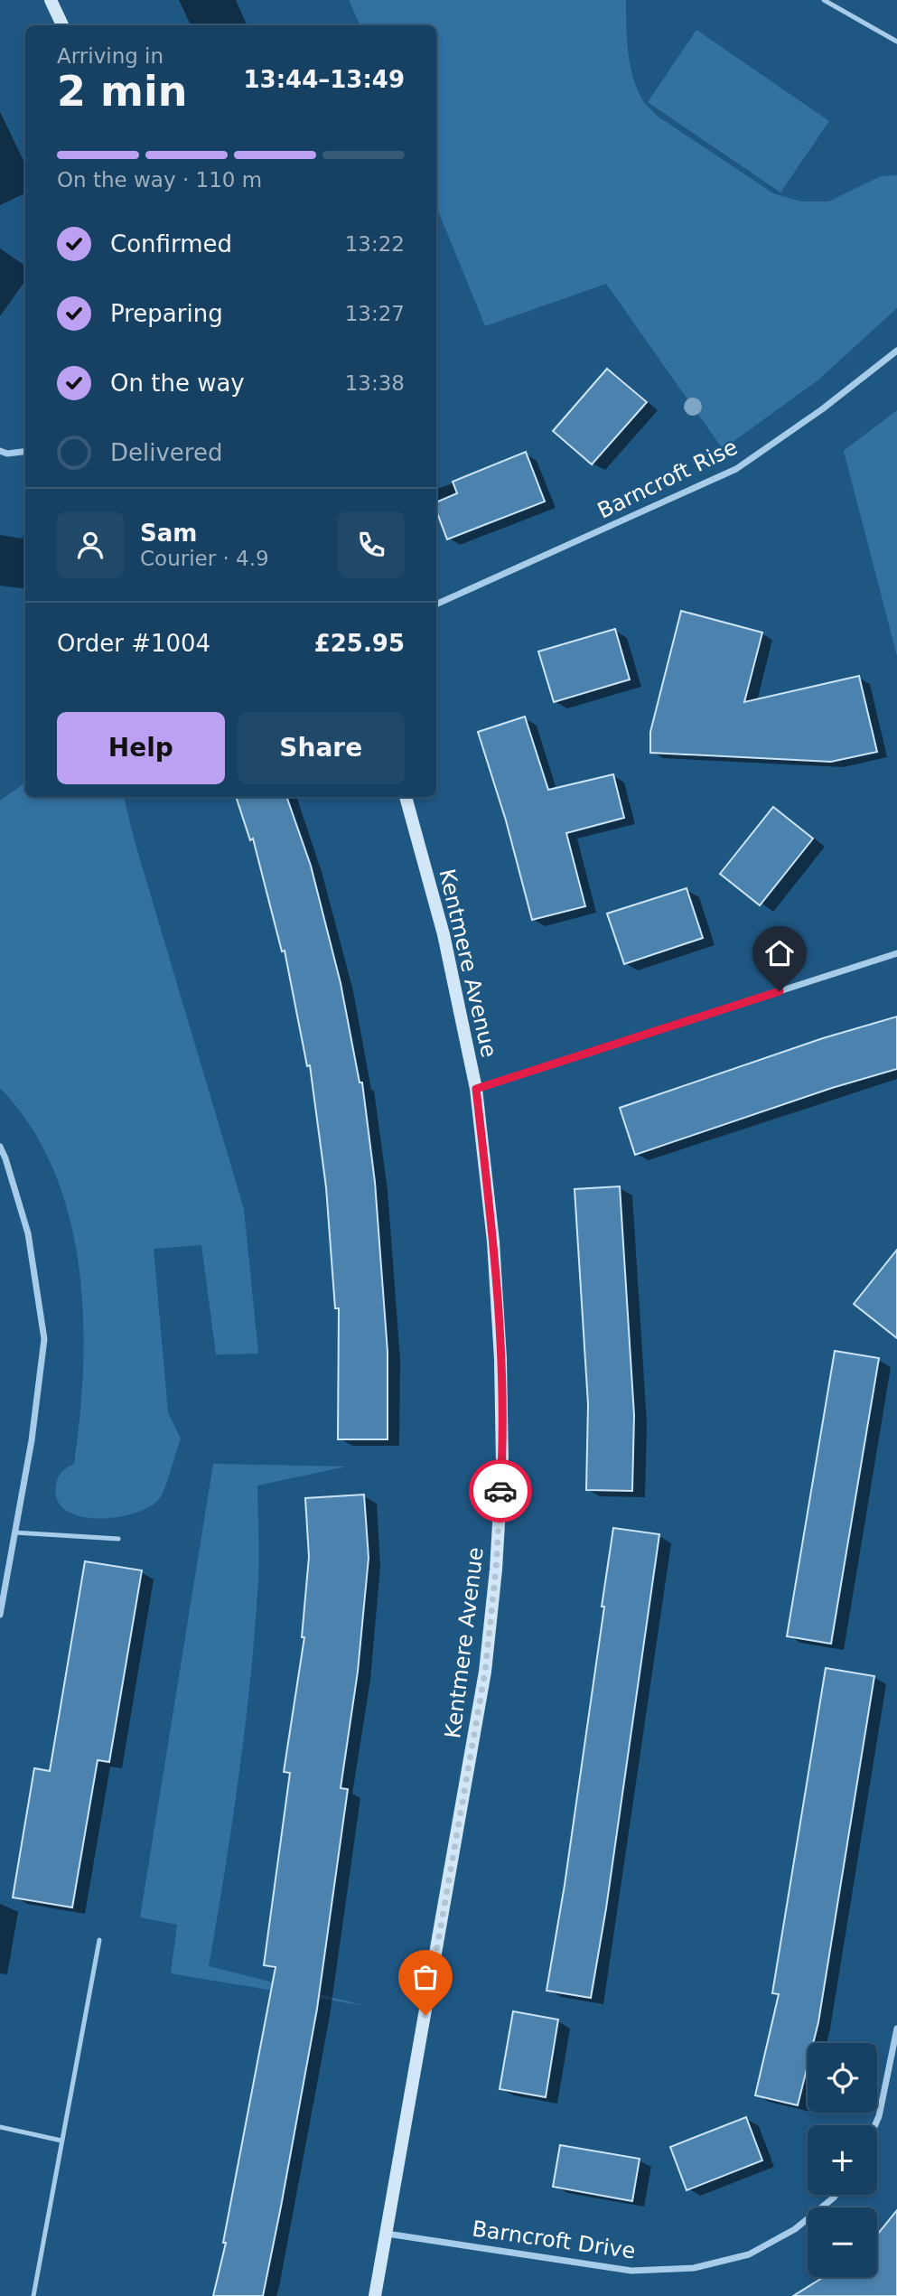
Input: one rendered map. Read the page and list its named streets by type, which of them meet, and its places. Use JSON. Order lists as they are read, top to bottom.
{
  "streets": {
    "street": ["Barncroft Rise", "Kentmere Avenue", "Barncroft Drive"]
  },
  "crossings": [
    ["Kentmere Avenue", "Barncroft Drive"]
  ],
  "page": {
    "heading": ["2 min", "Arriving in", "13:44–13:49"],
    "panel": [
      "Sam",
      "Courier · 4.9",
      "Order #1004",
      "£25.95"
    ],
    "bar": "On the way · 110 m",
    "list": [
      ["Confirmed", "13:22"],
      ["Preparing", "13:27"],
      ["On the way", "13:38"],
      "Delivered"
    ],
    "buttons": ["Help", "Share"],
    "map_buttons": ["+", "−"]
  }
}
